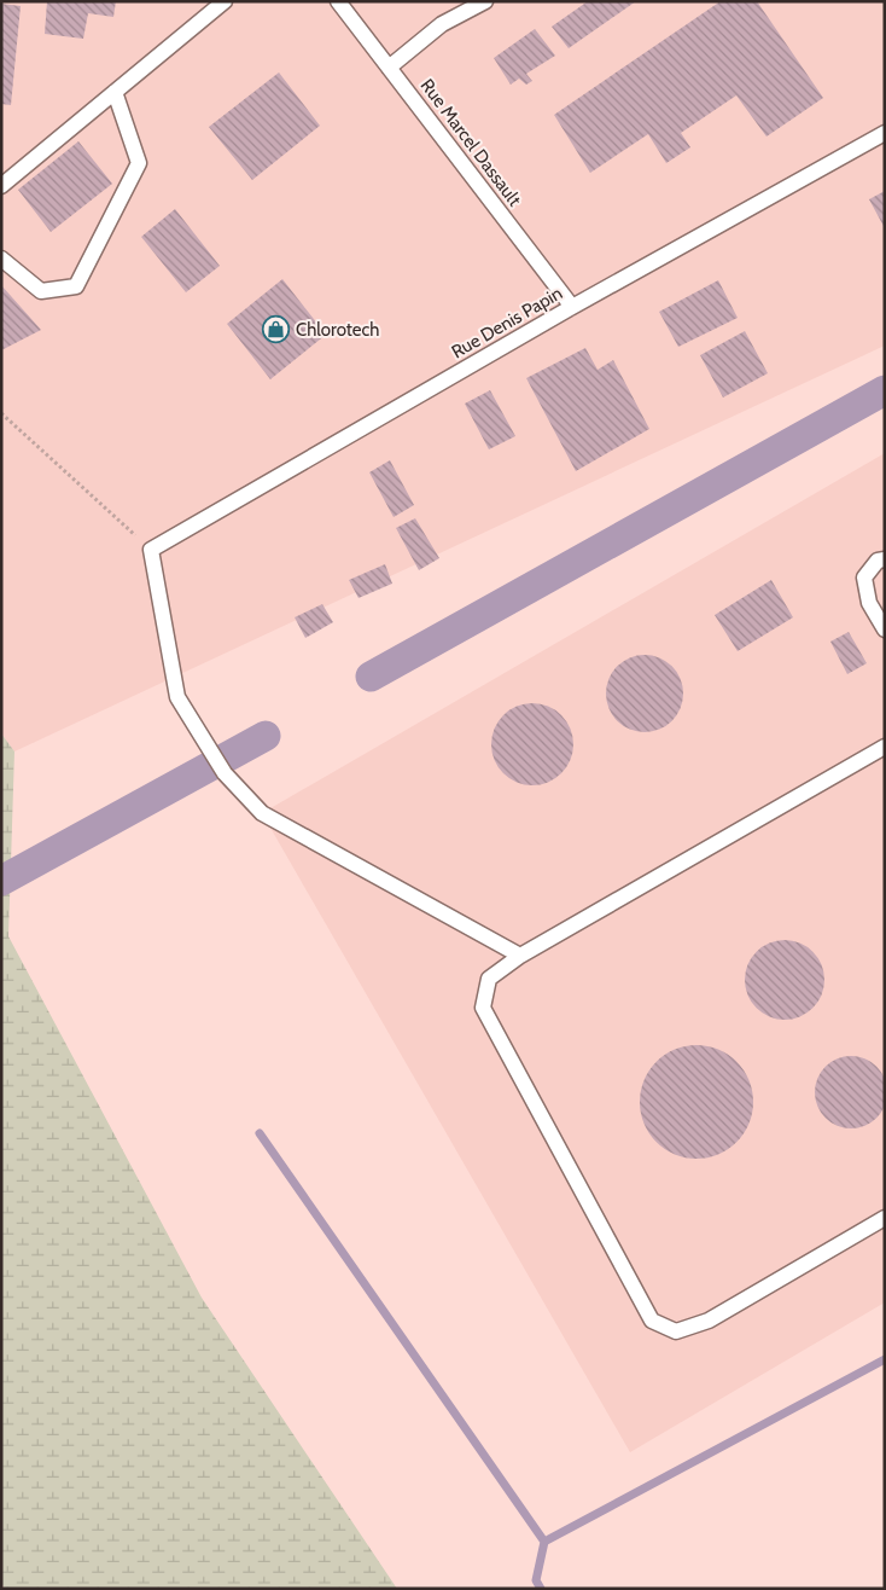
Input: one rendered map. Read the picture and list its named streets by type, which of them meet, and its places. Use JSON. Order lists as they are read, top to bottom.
{
  "streets": {
    "lane": ["Rue Marcel Dassault", "Rue Denis Papin"]
  },
  "crossings": [
    ["Rue Marcel Dassault", "Rue Denis Papin"]
  ],
  "places": {
    "shop": ["Chlorotech"]
  }
}
